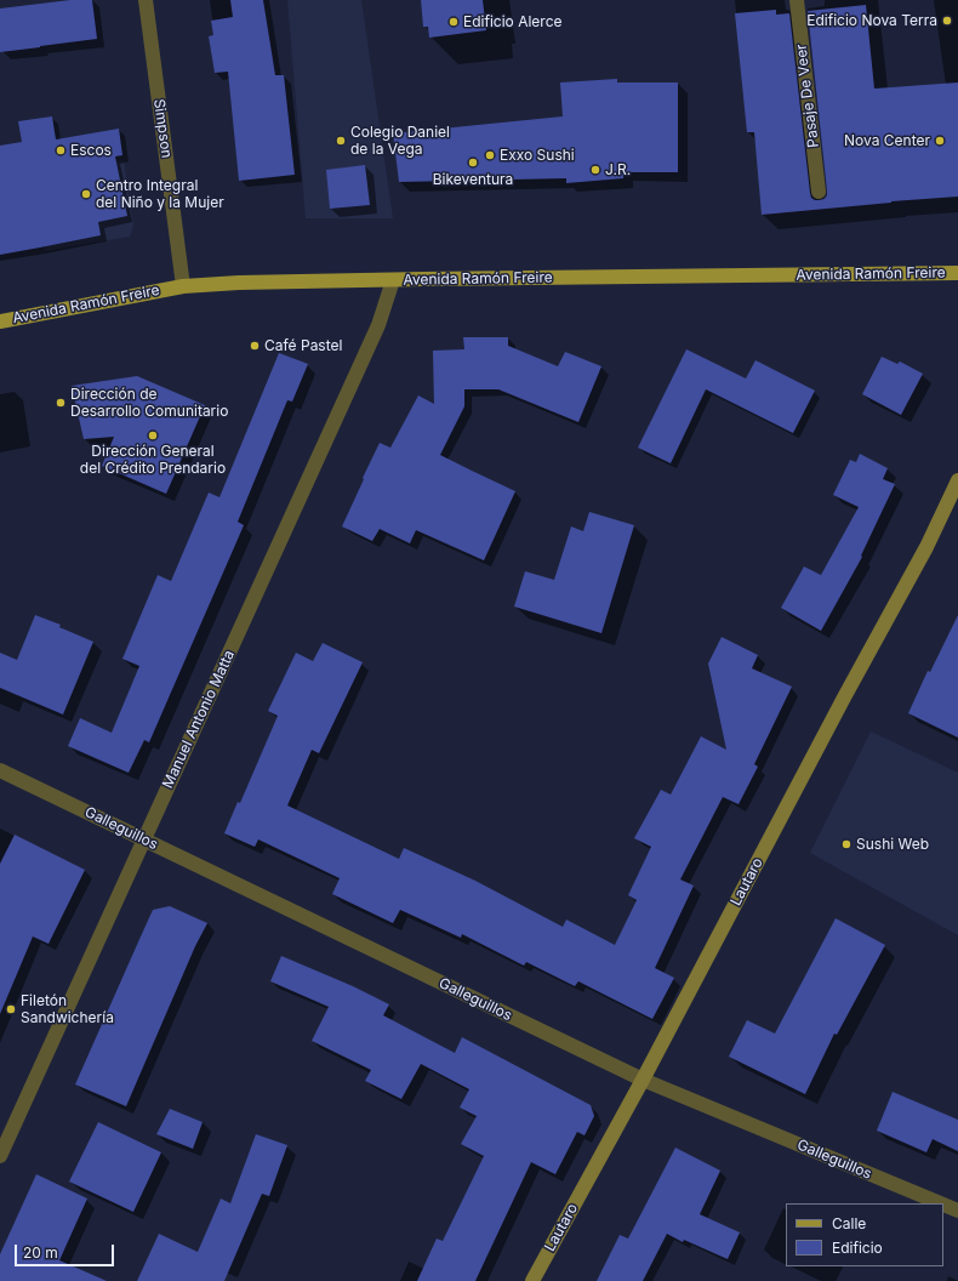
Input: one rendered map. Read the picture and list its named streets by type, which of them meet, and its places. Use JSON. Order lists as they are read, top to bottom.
{
  "streets": {
    "main road": ["Avenida Ramón Freire", "Lautaro"],
    "street": [
      "Pasaje De Veer",
      "Simpson",
      "Manuel Antonio Matta",
      "Galleguillos"
    ]
  },
  "crossings": [
    ["Simpson", "Avenida Ramón Freire"],
    ["Avenida Ramón Freire", "Manuel Antonio Matta"],
    ["Manuel Antonio Matta", "Galleguillos"],
    ["Galleguillos", "Lautaro"]
  ],
  "places": [
    "Edificio Nova Terra",
    "Edificio Alerce",
    "Colegio Daniel de la Vega",
    "Nova Center",
    "Escos",
    "Exxo Sushi",
    "Bikeventura",
    "J.R.",
    "Centro Integral del Niño y la Mujer",
    "Café Pastel",
    "Dirección de Desarrollo Comunitario",
    "Dirección General del Crédito Prendario",
    "Sushi Web",
    "Filetón Sandwichería"
  ],
  "legend": ["Calle", "Edificio"],
  "scale_bar": "20 m"
}
